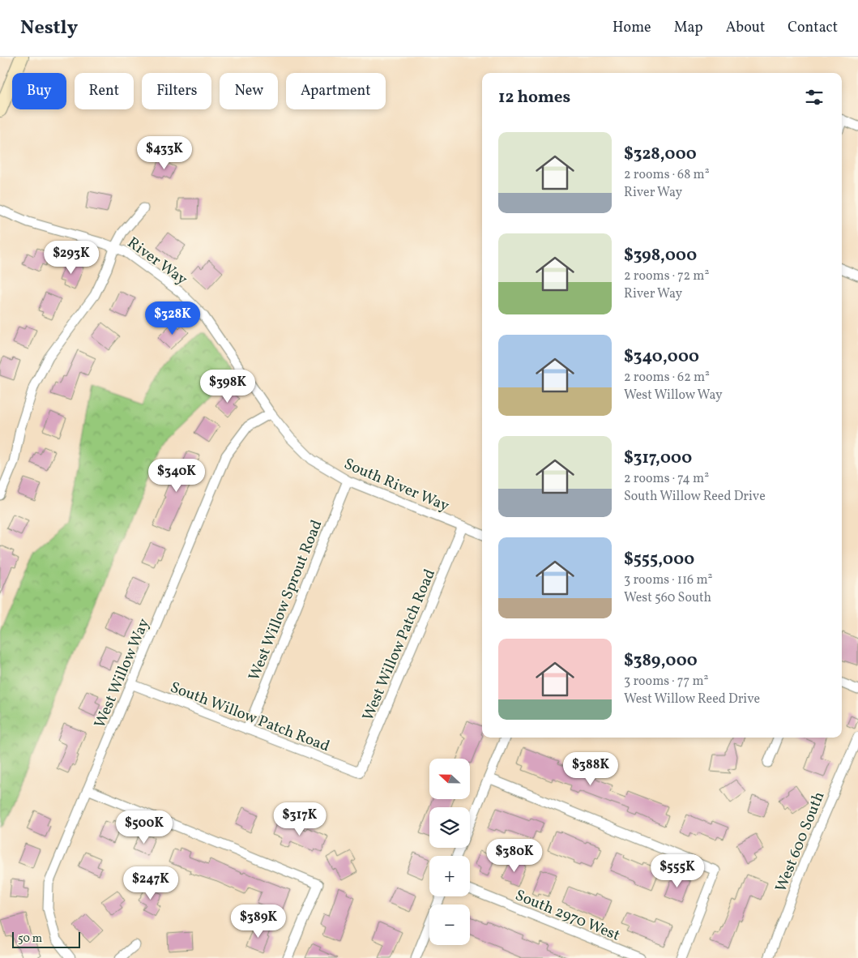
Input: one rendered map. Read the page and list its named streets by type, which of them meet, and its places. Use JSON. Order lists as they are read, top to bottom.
{
  "streets": {
    "street": [
      "River Way",
      "South River Way",
      "West Willow Sprout Road",
      "West Willow Patch Road",
      "West Willow Way",
      "South Willow Patch Road",
      "West 600 South",
      "South 2970 West"
    ]
  },
  "crossings": [
    ["River Way", "South River Way"],
    ["River Way", "West Willow Way"],
    ["South River Way", "West Willow Sprout Road"],
    ["South River Way", "West Willow Patch Road"],
    ["South River Way", "West Willow Way"],
    ["West Willow Sprout Road", "South Willow Patch Road"],
    ["West Willow Patch Road", "South Willow Patch Road"],
    ["West Willow Way", "South Willow Patch Road"]
  ],
  "scale_bar": "50 m",
  "north": "left",
  "page": {
    "header": "Nestly",
    "nav": [
      "Home",
      "Map",
      "About",
      "Contact"
    ],
    "chip": [
      "Buy",
      "Rent",
      "Filters",
      "New",
      "Apartment"
    ],
    "heading": "12 homes",
    "list": [
      {
        "name": "$328,000",
        "note": "2 rooms · 68 m² · River Way"
      },
      {
        "name": "$398,000",
        "note": "2 rooms · 72 m² · River Way"
      },
      {
        "name": "$340,000",
        "note": "2 rooms · 62 m² · West Willow Way"
      },
      {
        "name": "$317,000",
        "note": "2 rooms · 74 m² · South Willow Reed Drive"
      },
      {
        "name": "$555,000",
        "note": "3 rooms · 116 m² · West 560 South"
      },
      {
        "name": "$389,000",
        "note": "3 rooms · 77 m² · West Willow Reed Drive"
      }
    ],
    "price": [
      "$433K",
      "$293K",
      "$328K",
      "$398K",
      "$340K",
      "$388K",
      "$317K",
      "$500K",
      "$380K",
      "$555K",
      "$247K",
      "$389K"
    ],
    "map_buttons": ["+", "−"],
    "scale": "50 m"
  }
}
